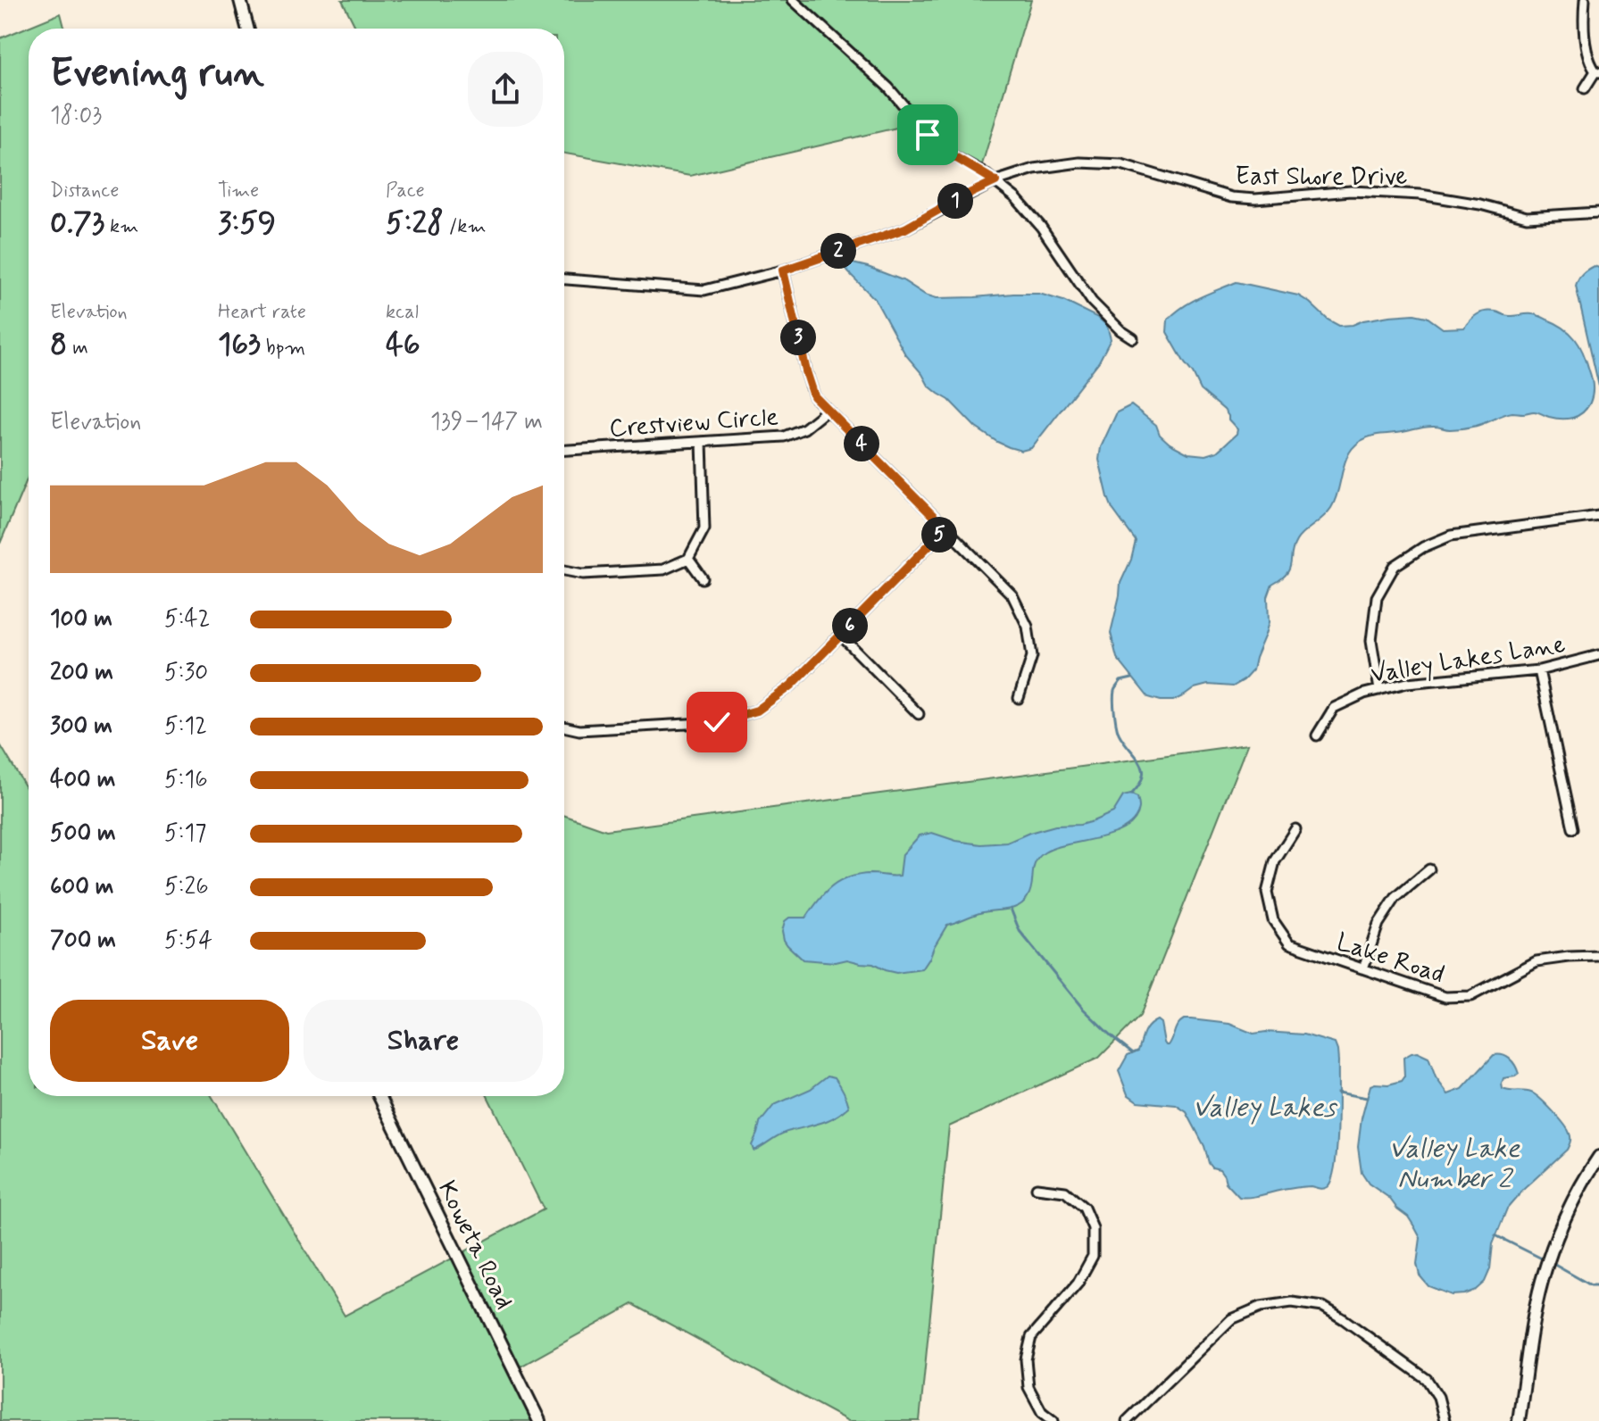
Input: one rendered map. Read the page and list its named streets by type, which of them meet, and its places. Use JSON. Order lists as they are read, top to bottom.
{
  "streets": {
    "street": [
      "East Shore Drive",
      "Crestview Circle",
      "Valley Lakes Lane",
      "Lake Road",
      "Koweta Road"
    ]
  },
  "water": ["Valley Lakes", "Valley Lake Number 2"],
  "page": {
    "heading": ["Evening run", "18:03"],
    "stats": [
      ["Distance", "0.73 km"],
      ["Time", "3:59"],
      ["Pace", "5:28 /km"],
      ["Elevation", "8 m"],
      ["Heart rate", "163 bpm"],
      ["kcal", "46"]
    ],
    "pins": [
      "1",
      "2",
      "3",
      "4",
      "5",
      "6"
    ],
    "chart": ["Elevation", "139–147 m"],
    "list": [
      {
        "name": "100 m",
        "note": "5:42"
      },
      {
        "name": "200 m",
        "note": "5:30"
      },
      {
        "name": "300 m",
        "note": "5:12"
      },
      {
        "name": "400 m",
        "note": "5:16"
      },
      {
        "name": "500 m",
        "note": "5:17"
      },
      {
        "name": "600 m",
        "note": "5:26"
      },
      {
        "name": "700 m",
        "note": "5:54"
      }
    ],
    "buttons": ["Save", "Share"]
  }
}
